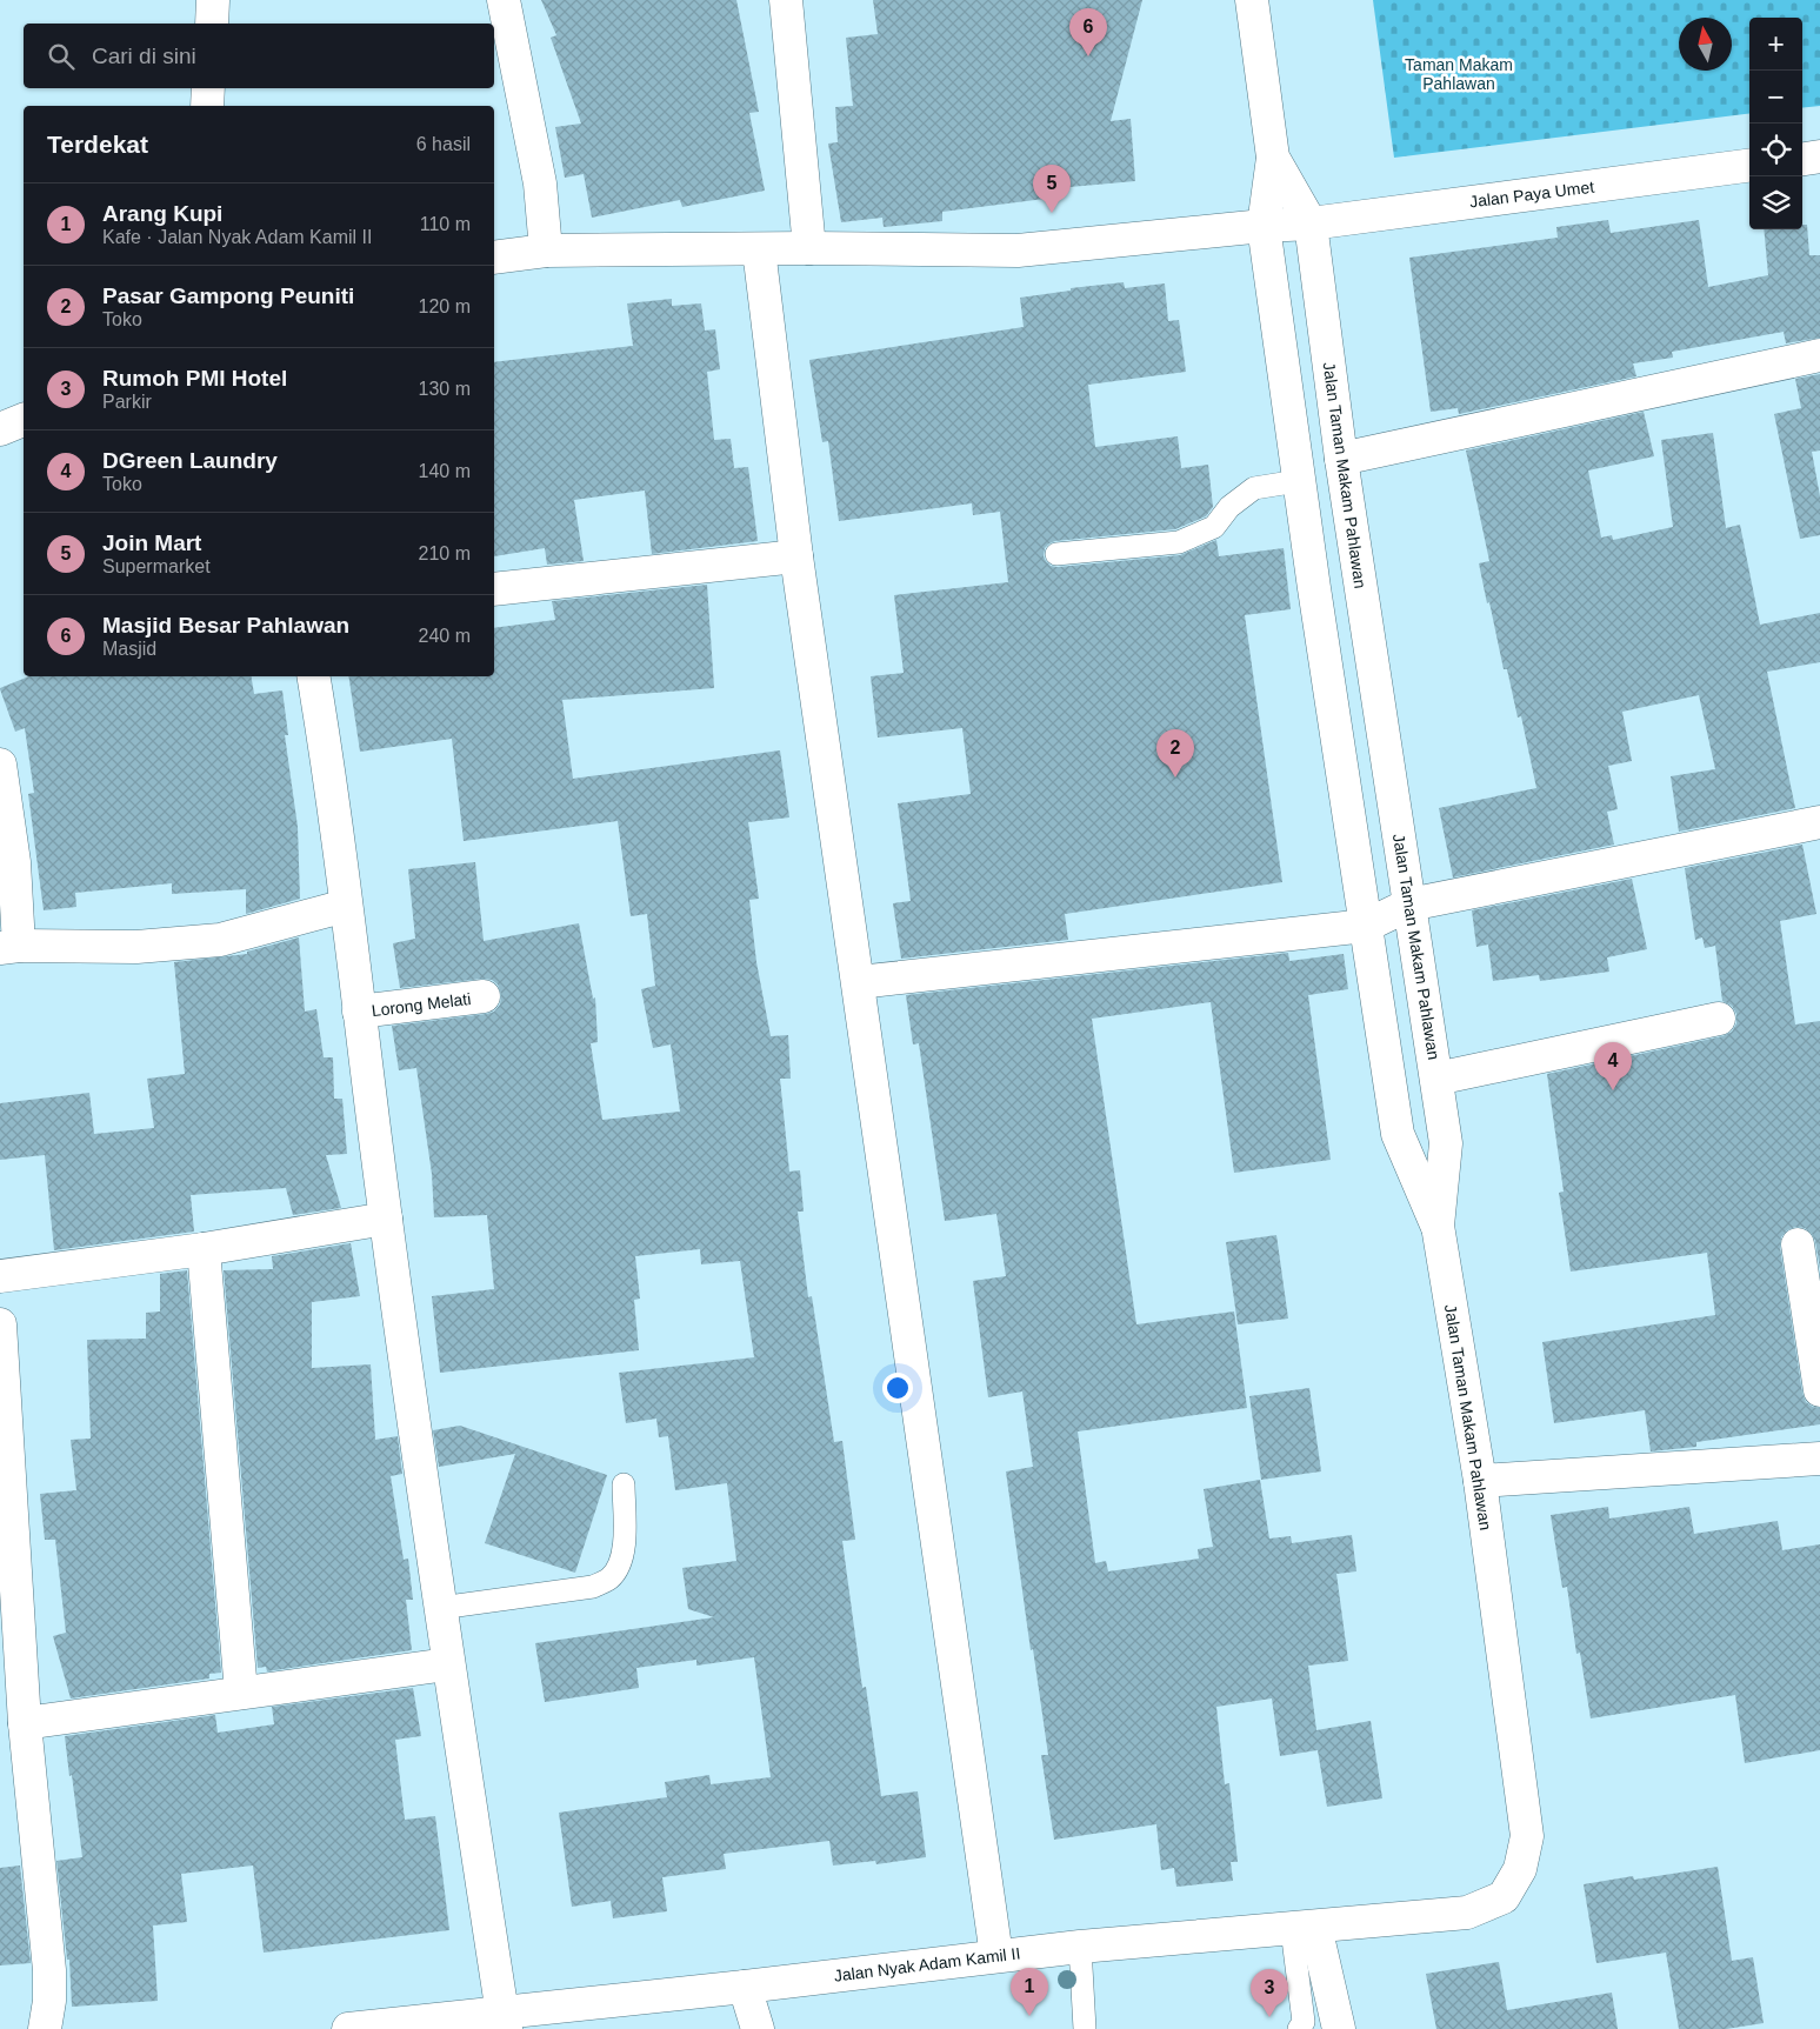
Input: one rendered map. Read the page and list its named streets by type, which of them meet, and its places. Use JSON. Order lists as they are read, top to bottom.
{
  "streets": {
    "street": [
      "Jalan Paya Umet",
      "Jalan Taman Makam Pahlawan",
      "Lorong Melati",
      "Jalan Nyak Adam Kamil II"
    ]
  },
  "crossings": [
    ["Jalan Paya Umet", "Jalan Taman Makam Pahlawan"],
    ["Jalan Taman Makam Pahlawan", "Jalan Nyak Adam Kamil II"]
  ],
  "parks": ["Taman Makam Pahlawan"],
  "north": "top",
  "page": {
    "pins": [
      "6",
      "5",
      "2",
      "4",
      "1",
      "3"
    ],
    "map_buttons": ["+", "−"],
    "search": "Cari di sini",
    "heading": ["Terdekat", "6 hasil"],
    "list": [
      {
        "mark": "1",
        "name": "Arang Kupi",
        "note": "Kafe · Jalan Nyak Adam Kamil II",
        "value": "110 m"
      },
      {
        "mark": "2",
        "name": "Pasar Gampong Peuniti",
        "note": "Toko",
        "value": "120 m"
      },
      {
        "mark": "3",
        "name": "Rumoh PMI Hotel",
        "note": "Parkir",
        "value": "130 m"
      },
      {
        "mark": "4",
        "name": "DGreen Laundry",
        "note": "Toko",
        "value": "140 m"
      },
      {
        "mark": "5",
        "name": "Join Mart",
        "note": "Supermarket",
        "value": "210 m"
      },
      {
        "mark": "6",
        "name": "Masjid Besar Pahlawan",
        "note": "Masjid",
        "value": "240 m"
      }
    ]
  }
}
